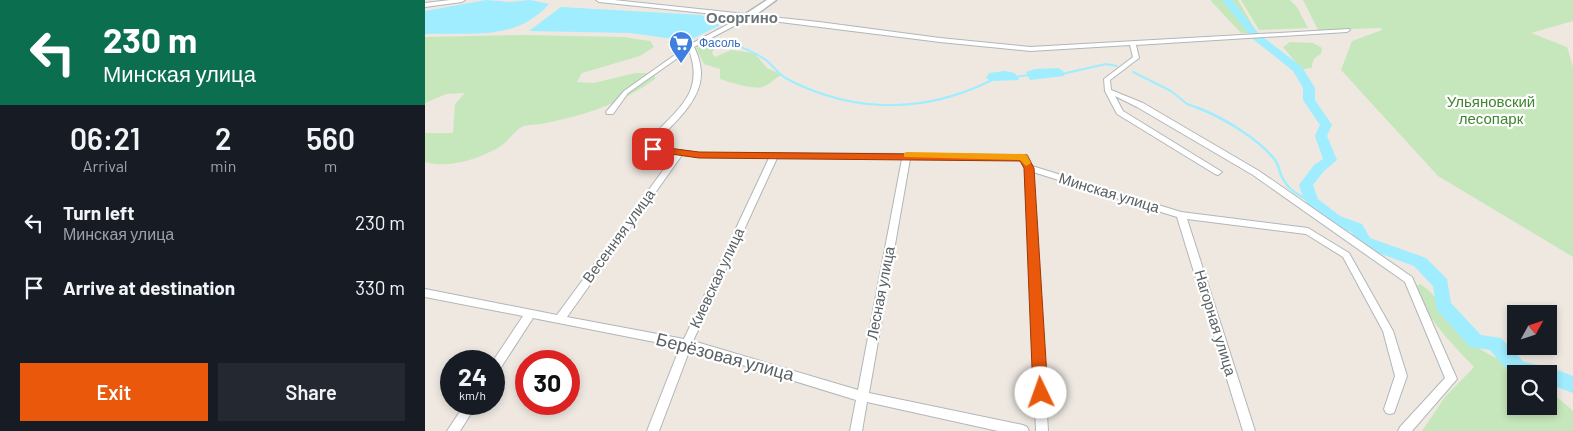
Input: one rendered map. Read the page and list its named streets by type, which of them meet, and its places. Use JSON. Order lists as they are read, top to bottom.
{
  "streets": {
    "street": [
      "Минская улица",
      "Весенняя улица",
      "Киевская улица",
      "Лесная улица",
      "Нагорная улица",
      "Берёзовая улица"
    ]
  },
  "crossings": [
    ["Минская улица", "Весенняя улица"],
    ["Минская улица", "Киевская улица"],
    ["Минская улица", "Лесная улица"],
    ["Минская улица", "Нагорная улица"],
    ["Весенняя улица", "Берёзовая улица"],
    ["Киевская улица", "Берёзовая улица"],
    ["Лесная улица", "Берёзовая улица"]
  ],
  "districts": ["Осоргино"],
  "parks": ["Ульяновский лесопарк"],
  "places": {
    "supermarket": ["Фасоль"]
  },
  "north": "top right",
  "page": {
    "turn": ["230 m", "Минская улица"],
    "eta": [
      "06:21",
      "Arrival",
      "2",
      "min",
      "560",
      "m"
    ],
    "list": [
      {
        "name": "Turn left",
        "note": "Минская улица",
        "value": "230 m"
      },
      {
        "name": "Arrive at destination",
        "value": "330 m"
      }
    ],
    "speed": "24 km/h",
    "limit": "30",
    "buttons": ["Exit", "Share"]
  }
}
